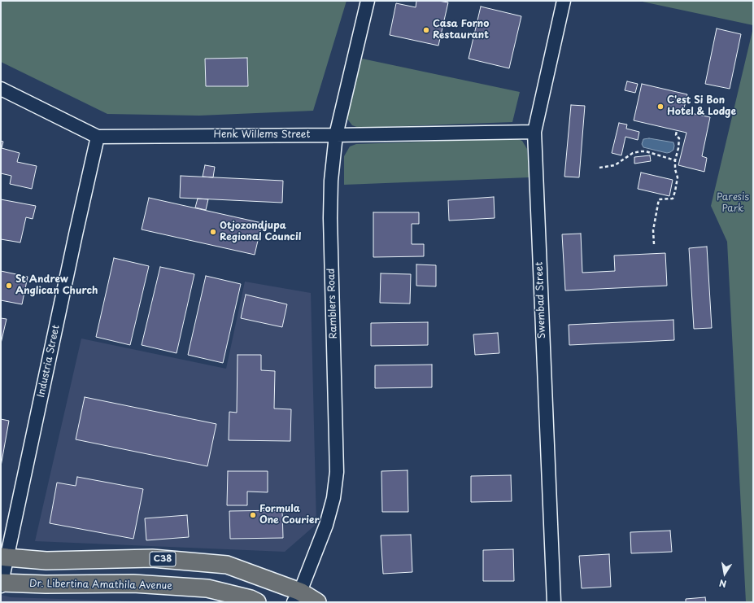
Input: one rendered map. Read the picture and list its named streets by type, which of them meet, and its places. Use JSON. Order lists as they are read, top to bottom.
{
  "streets": {
    "main road": ["C38", "Dr. Libertina Amathila Avenue"],
    "street": [
      "Henk Willems Street",
      "Swembad Street",
      "Ramblers Road",
      "Industria Street"
    ]
  },
  "crossings": [
    ["Henk Willems Street", "Swembad Street"],
    ["Henk Willems Street", "Ramblers Road"],
    ["Henk Willems Street", "Industria Street"],
    ["Ramblers Road", "C38"],
    ["Industria Street", "C38"],
    ["Industria Street", "Dr. Libertina Amathila Avenue"]
  ],
  "parks": ["Paresis Park"],
  "places": [
    "Casa Forno Restaurant",
    "C'est Si Bon Hotel & Lodge",
    "Otjozondjupa Regional Council",
    "St Andrew Anglican Church",
    "Formula One Courier"
  ],
  "north": "bottom"
}
